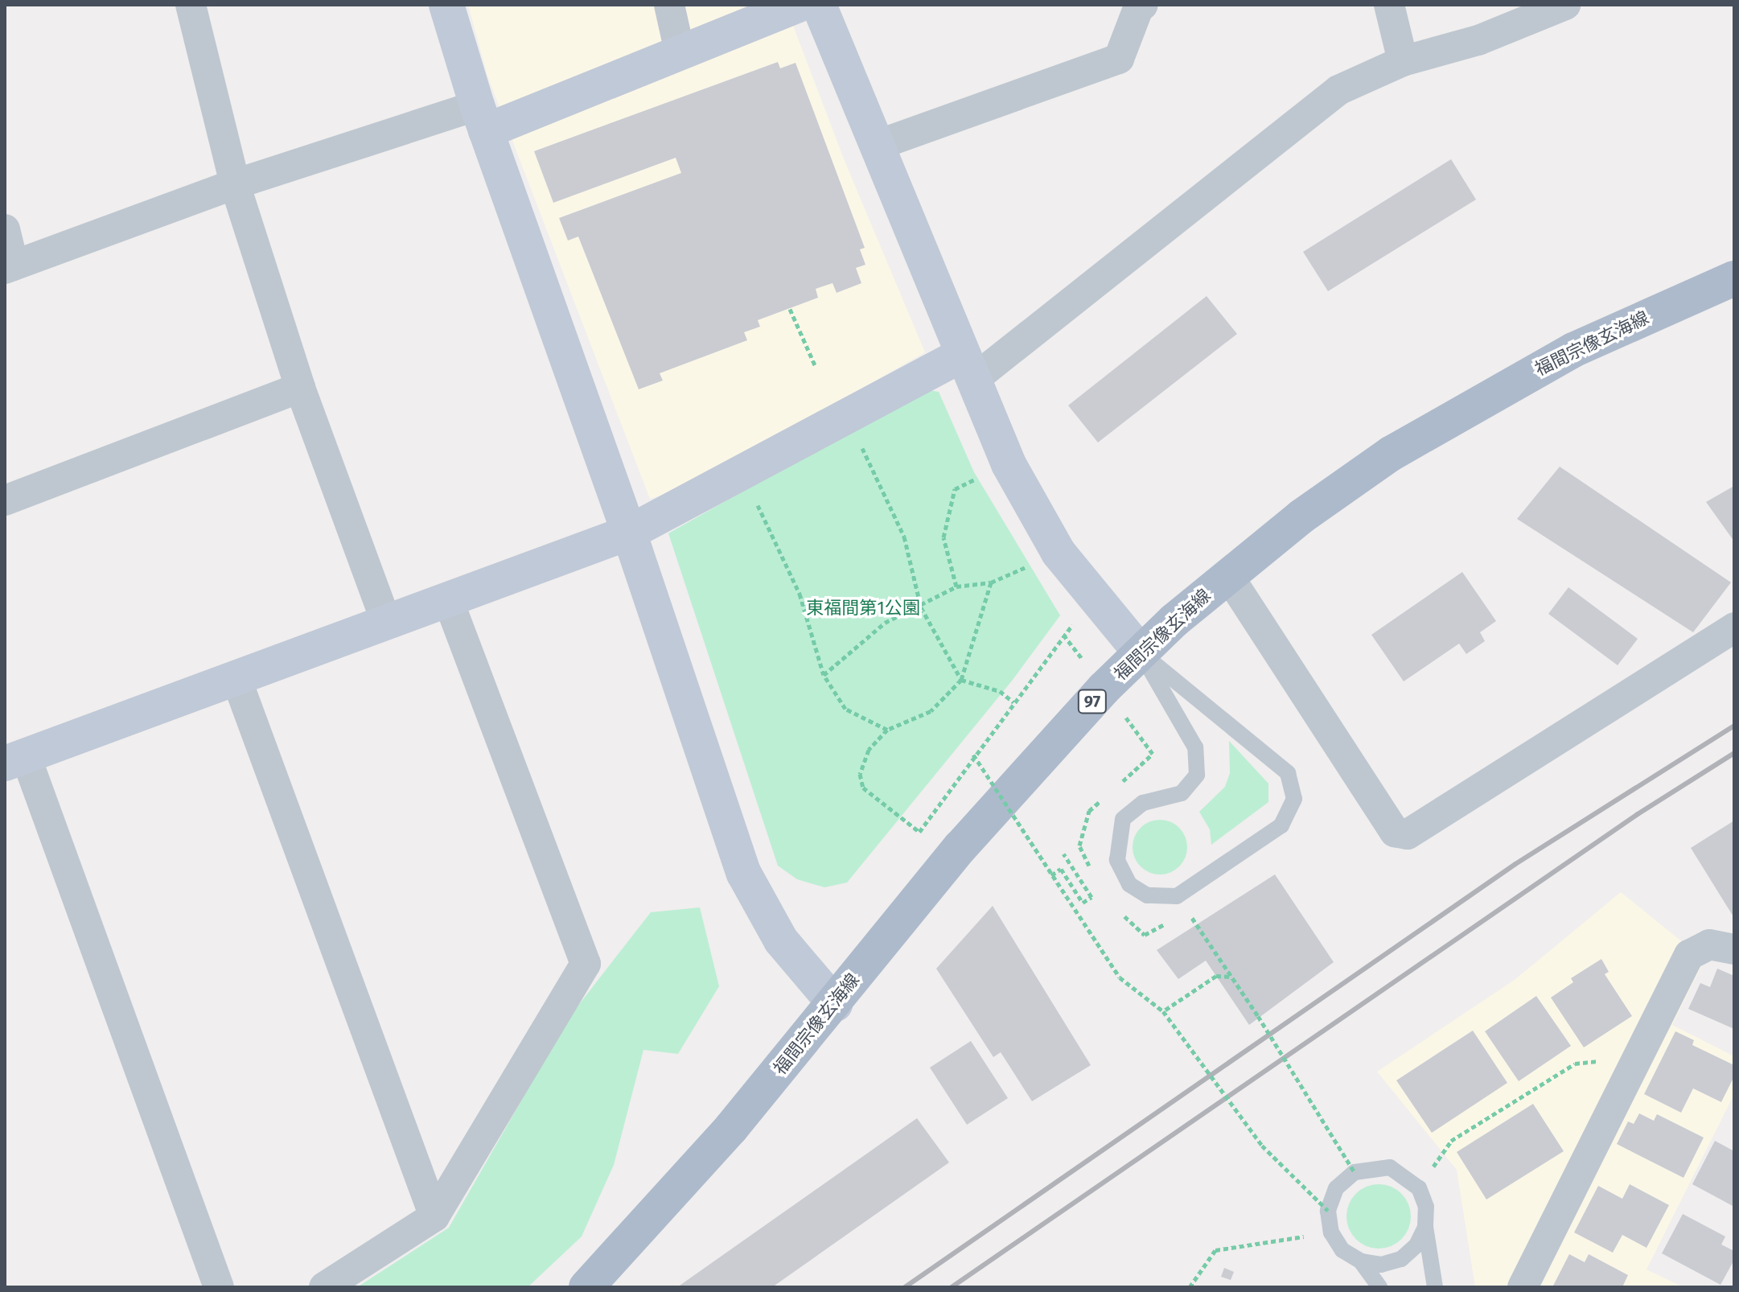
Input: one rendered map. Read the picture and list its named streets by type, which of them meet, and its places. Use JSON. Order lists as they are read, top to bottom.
{
  "streets": {
    "main road": ["福間宗像玄海線", "97"]
  },
  "parks": ["東福間第1公園"]
}
